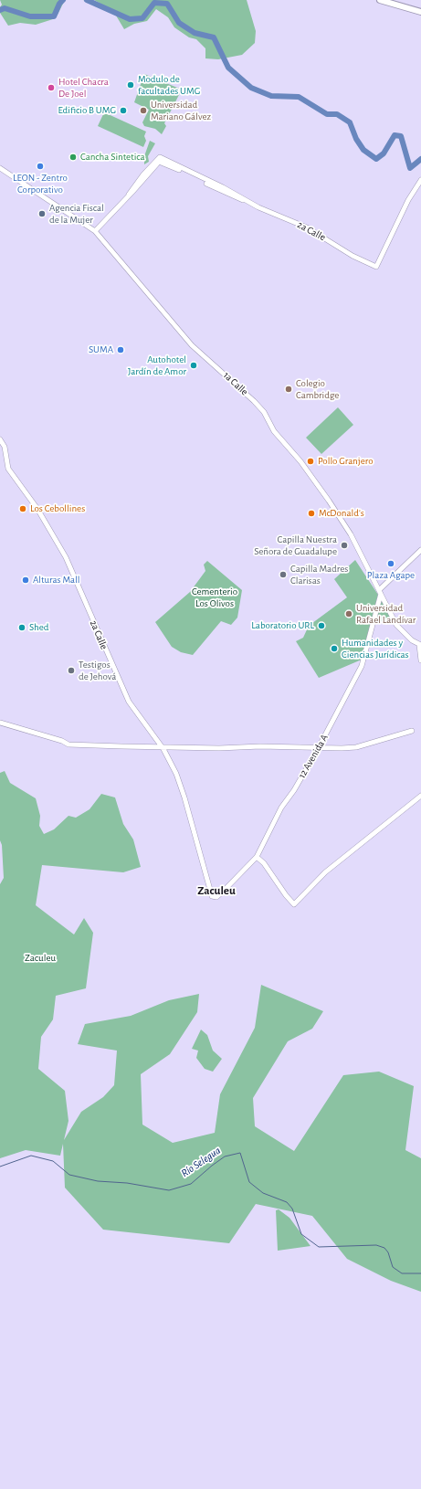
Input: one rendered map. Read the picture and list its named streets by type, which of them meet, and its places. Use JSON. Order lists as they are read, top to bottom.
{
  "streets": {
    "street": ["2a Calle", "1a Calle", "12 Avenida A"]
  },
  "crossings": [
    ["2a Calle", "1a Calle"],
    ["2a Calle", "12 Avenida A"],
    ["1a Calle", "12 Avenida A"]
  ],
  "districts": ["Zaculeu"],
  "water": ["Río Selegua"],
  "parks": ["Cementerio Los Olivos", "Zaculeu"],
  "places": [
    "Modulo de facultades UMG",
    "Hotel Chacra De Joel",
    "Edificio B UMG",
    "Universidad Mariano Gálvez",
    "Cancha Sintetica",
    "LEON - Zentro Corporativo",
    "Agencia Fiscal de la Mujer",
    "SUMA",
    "Autohotel Jardín de Amor",
    "Colegio Cambridge",
    "Pollo Granjero",
    "Los Cebollines",
    "McDonald's",
    "Capilla Nuestra Señora de Guadalupe",
    "Plaza Agape",
    "Capilla Madres Clarisas",
    "Alturas Mall",
    "Universidad Rafael Landívar",
    "Laboratorio URL",
    "Shed",
    "Humanidades y Ciencias Jurídicas",
    "Testigos de Jehová"
  ]
}
